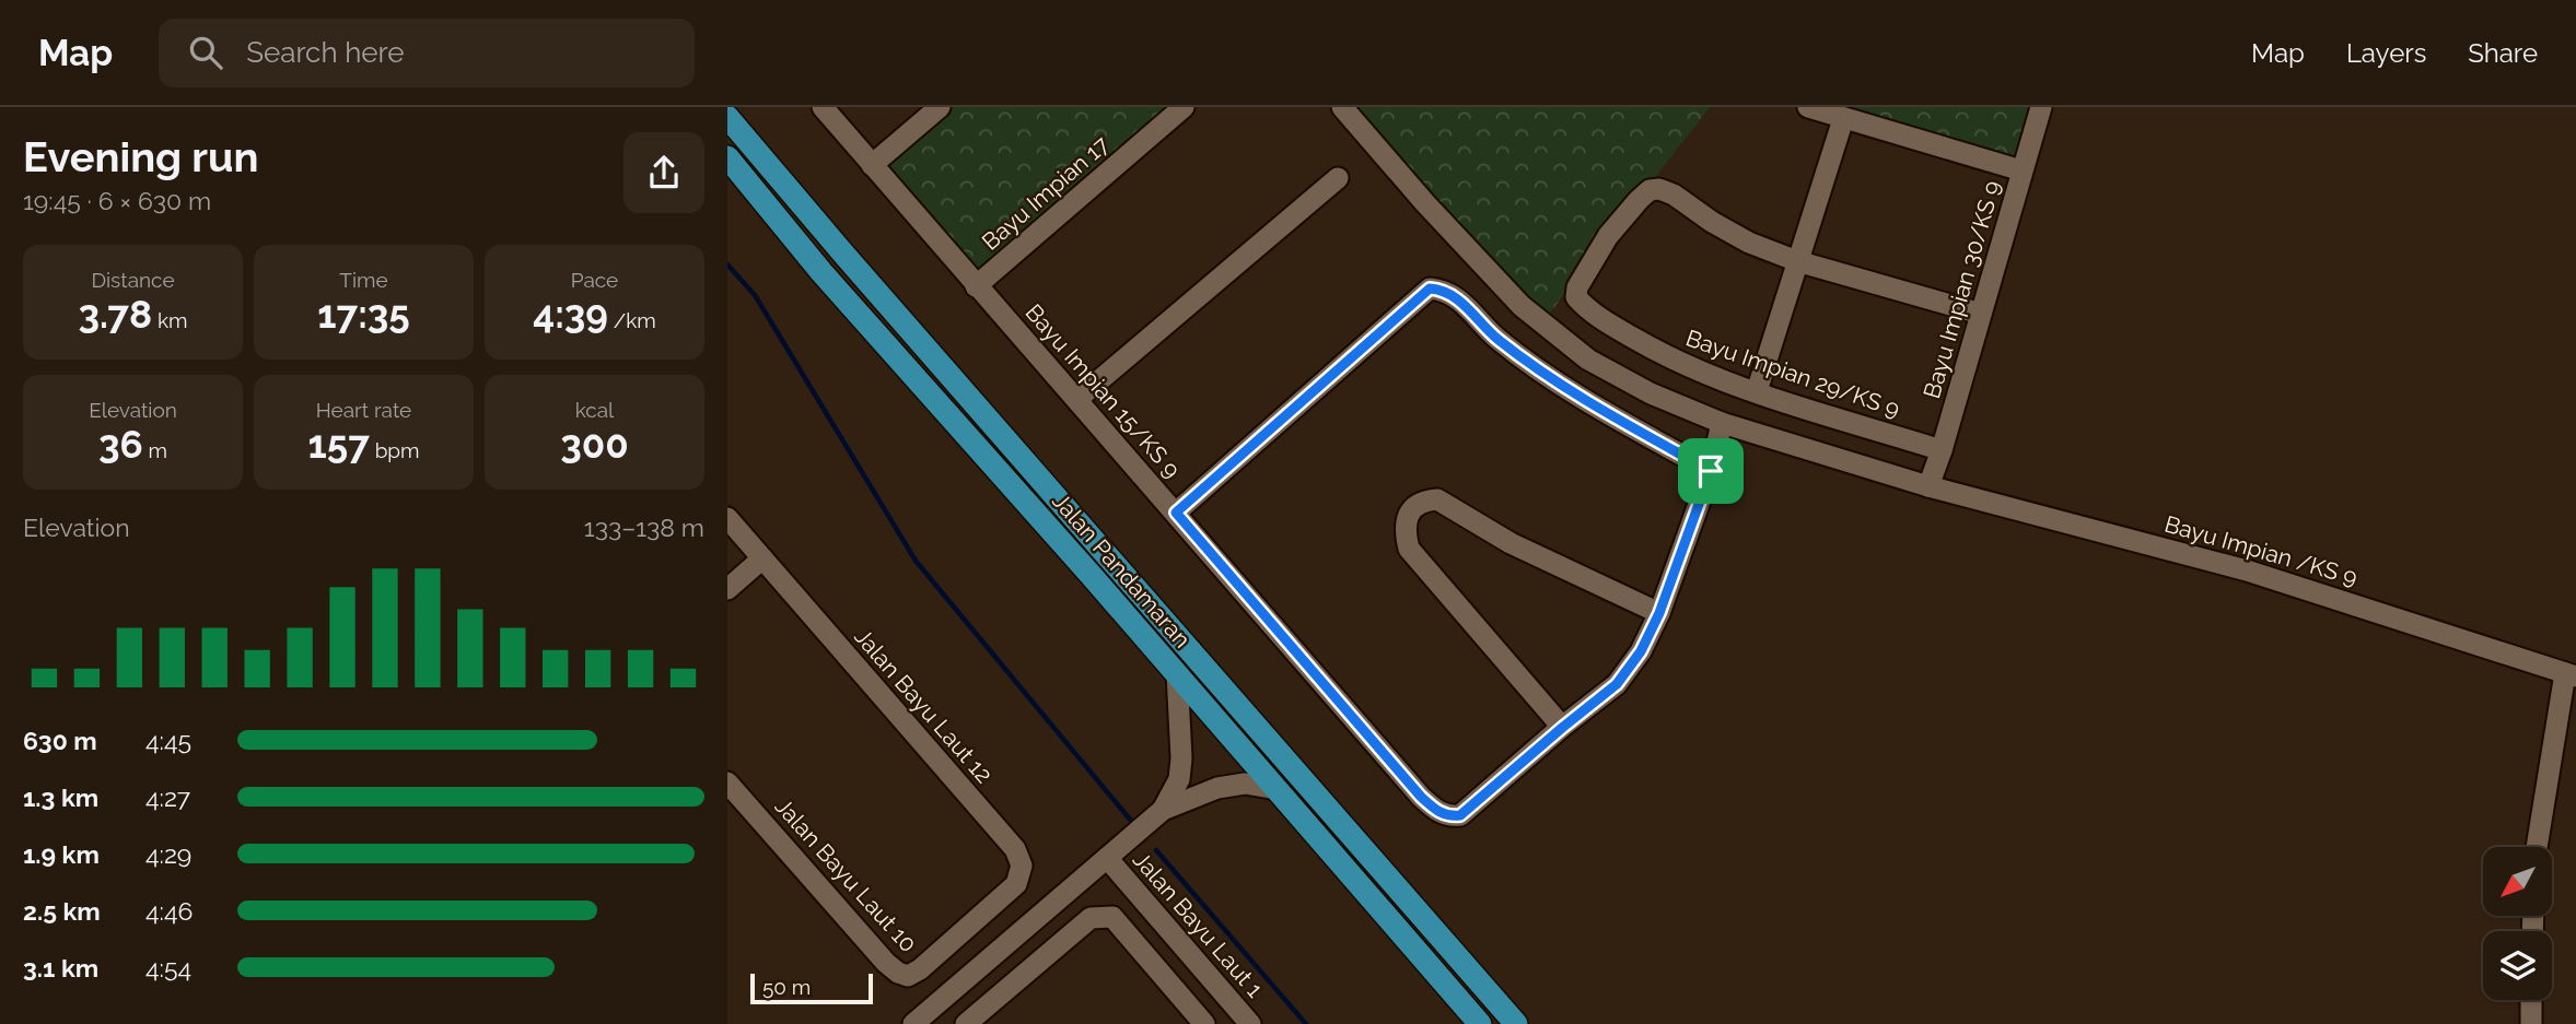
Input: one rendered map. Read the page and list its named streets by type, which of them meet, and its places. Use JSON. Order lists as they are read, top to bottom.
{
  "streets": {
    "main road": ["Jalan Pandamaran"],
    "street": [
      "Bayu Impian 17",
      "Bayu Impian 30/KS 9",
      "Bayu Impian 29/KS 9",
      "Bayu Impian 15/KS 9",
      "Bayu Impian /KS 9",
      "Jalan Bayu Laut 12",
      "Jalan Bayu Laut 10",
      "Jalan Bayu Laut 1"
    ]
  },
  "crossings": [
    ["Bayu Impian 17", "Bayu Impian 15/KS 9"],
    ["Bayu Impian 30/KS 9", "Bayu Impian 29/KS 9"],
    ["Bayu Impian 30/KS 9", "Bayu Impian /KS 9"],
    ["Jalan Bayu Laut 12", "Jalan Bayu Laut 10"]
  ],
  "scale_bar": "50 m",
  "north": "bottom left",
  "page": {
    "header": "Map",
    "search": "Search here",
    "nav": ["Map", "Layers", "Share"],
    "heading": ["Evening run", "19:45 · 6 × 630 m"],
    "stats": [
      ["Distance", "3.78 km"],
      ["Time", "17:35"],
      ["Pace", "4:39 /km"],
      ["Elevation", "36 m"],
      ["Heart rate", "157 bpm"],
      ["kcal", "300"]
    ],
    "chart": ["Elevation", "133–138 m"],
    "list": [
      {
        "name": "630 m",
        "note": "4:45"
      },
      {
        "name": "1.3 km",
        "note": "4:27"
      },
      {
        "name": "1.9 km",
        "note": "4:29"
      },
      {
        "name": "2.5 km",
        "note": "4:46"
      },
      {
        "name": "3.1 km",
        "note": "4:54"
      }
    ],
    "scale": "50 m"
  }
}
